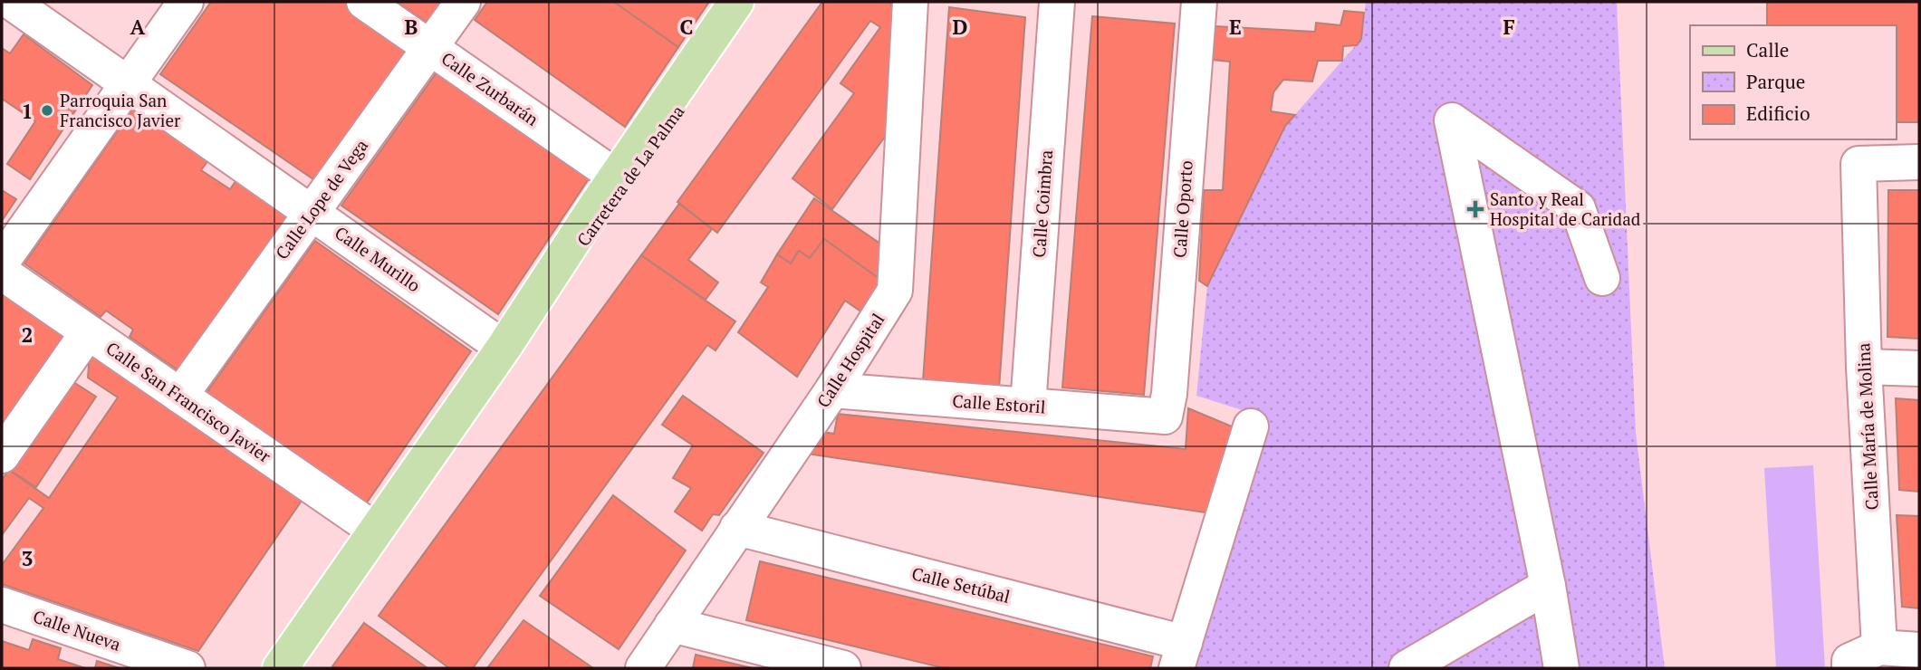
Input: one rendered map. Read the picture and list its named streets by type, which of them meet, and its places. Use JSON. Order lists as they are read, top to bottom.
{
  "streets": {
    "main road": ["Carretera de La Palma"],
    "street": [
      "Calle Zurbarán",
      "Calle Lope de Vega",
      "Calle Coimbra",
      "Calle Oporto",
      "Calle Murillo",
      "Calle Hospital",
      "Calle San Francisco Javier",
      "Calle Estoril",
      "Calle María de Molina",
      "Calle Setúbal",
      "Calle Nueva"
    ]
  },
  "crossings": [
    ["Calle Zurbarán", "Carretera de La Palma"],
    ["Calle Zurbarán", "Calle Lope de Vega"],
    ["Carretera de La Palma", "Calle Murillo"],
    ["Carretera de La Palma", "Calle San Francisco Javier"],
    ["Calle Lope de Vega", "Calle Murillo"],
    ["Calle Lope de Vega", "Calle San Francisco Javier"],
    ["Calle Coimbra", "Calle Estoril"],
    ["Calle Oporto", "Calle Estoril"],
    ["Calle Hospital", "Calle Estoril"],
    ["Calle Hospital", "Calle Setúbal"]
  ],
  "places": {
    "other": ["Parroquia San Francisco Javier"],
    "health": ["Santo y Real Hospital de Caridad"]
  },
  "legend": ["Calle", "Parque", "Edificio"],
  "grid": {
    "columns": [
      "A",
      "B",
      "C",
      "D",
      "E",
      "F"
    ],
    "rows": ["1", "2", "3"]
  }
}
